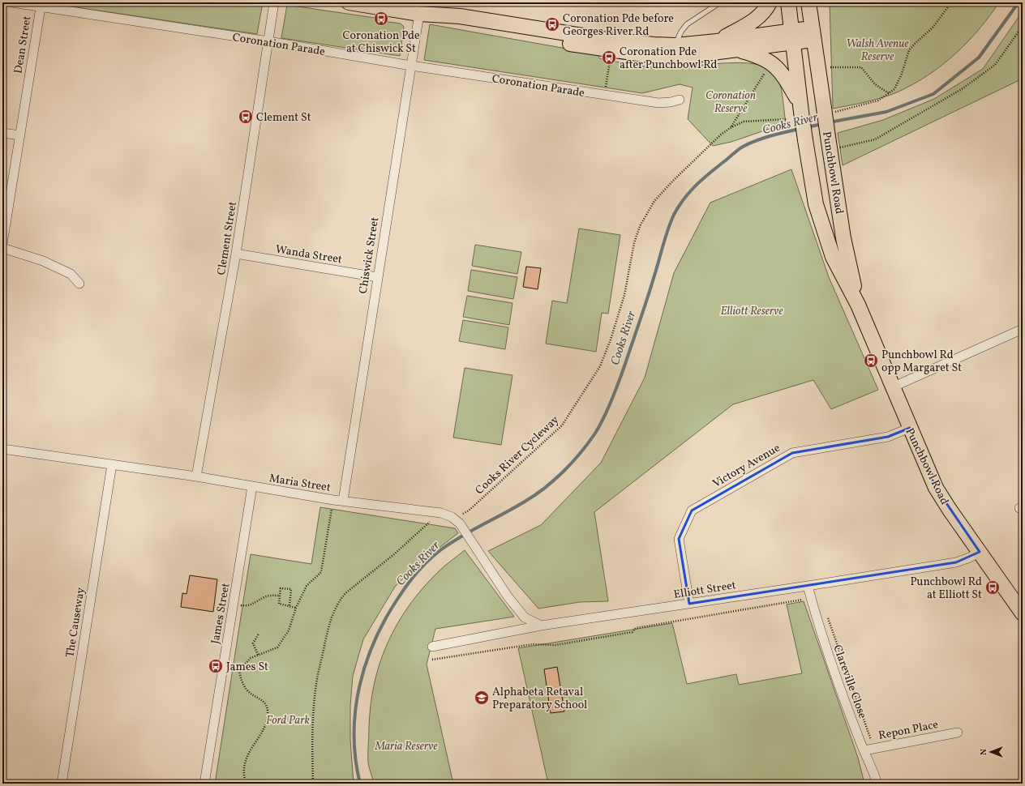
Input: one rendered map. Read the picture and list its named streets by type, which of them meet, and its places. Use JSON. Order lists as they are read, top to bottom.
{
  "streets": {
    "main road": ["Punchbowl Road"],
    "street": [
      "Coronation Parade",
      "Dean Street",
      "Clement Street",
      "Wanda Street",
      "Chiswick Street",
      "Victory Avenue",
      "Maria Street",
      "Elliott Street",
      "James Street",
      "The Causeway",
      "Clareville Close",
      "Repon Place"
    ],
    "path": ["Cooks River Cycleway"]
  },
  "crossings": [
    ["Coronation Parade", "Dean Street"],
    ["Coronation Parade", "Clement Street"],
    ["Coronation Parade", "Chiswick Street"],
    ["Punchbowl Road", "Victory Avenue"],
    ["Punchbowl Road", "Elliott Street"],
    ["Clement Street", "Wanda Street"],
    ["Clement Street", "Maria Street"],
    ["Wanda Street", "Chiswick Street"],
    ["Chiswick Street", "Maria Street"],
    ["Cooks River Cycleway", "Maria Street"],
    ["Victory Avenue", "Elliott Street"],
    ["Maria Street", "James Street"],
    ["Maria Street", "The Causeway"],
    ["Elliott Street", "Clareville Close"],
    ["Clareville Close", "Repon Place"]
  ],
  "water": ["Cooks River"],
  "parks": [
    "Walsh Avenue Reserve",
    "Coronation Reserve",
    "Elliott Reserve",
    "Ford Park",
    "Maria Reserve"
  ],
  "places": {
    "bus stop": [
      "Coronation Pde at Chiswick St",
      "Coronation Pde before Georges River Rd",
      "Coronation Pde after Punchbowl Rd",
      "Clement St",
      "Punchbowl Rd opp Margaret St",
      "Punchbowl Rd at Elliott St",
      "James St"
    ],
    "school or university": ["Alphabeta Retaval Preparatory School"]
  },
  "north": "left"
}
